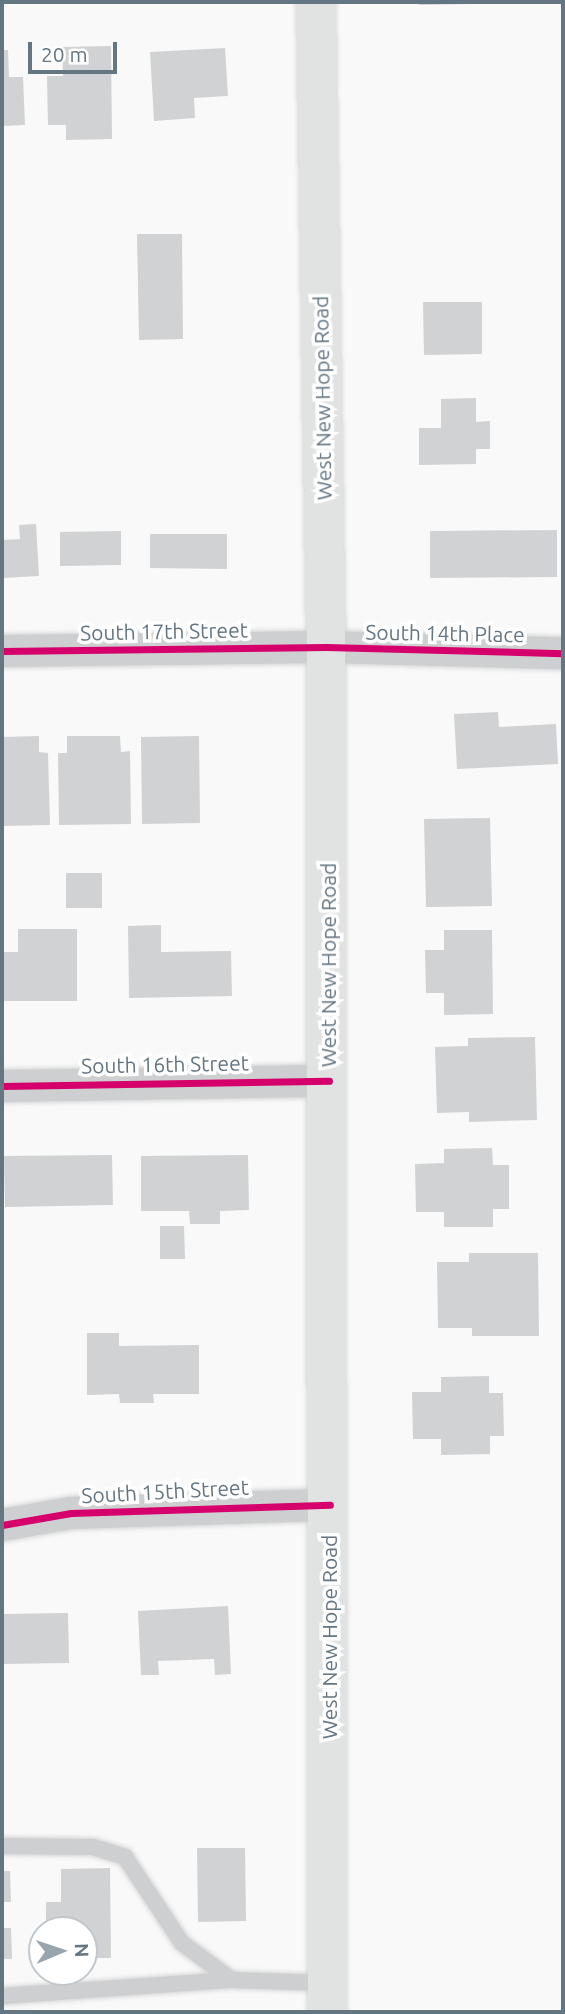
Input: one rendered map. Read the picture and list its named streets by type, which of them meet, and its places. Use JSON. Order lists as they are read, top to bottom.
{
  "streets": {
    "main road": ["West New Hope Road"],
    "street": [
      "South 17th Street",
      "South 14th Place",
      "South 16th Street",
      "South 15th Street"
    ]
  },
  "crossings": [
    ["West New Hope Road", "South 17th Street"],
    ["West New Hope Road", "South 14th Place"],
    ["West New Hope Road", "South 16th Street"],
    ["West New Hope Road", "South 15th Street"],
    ["South 17th Street", "South 14th Place"]
  ],
  "scale_bar": "20 m",
  "north": "right"
}
